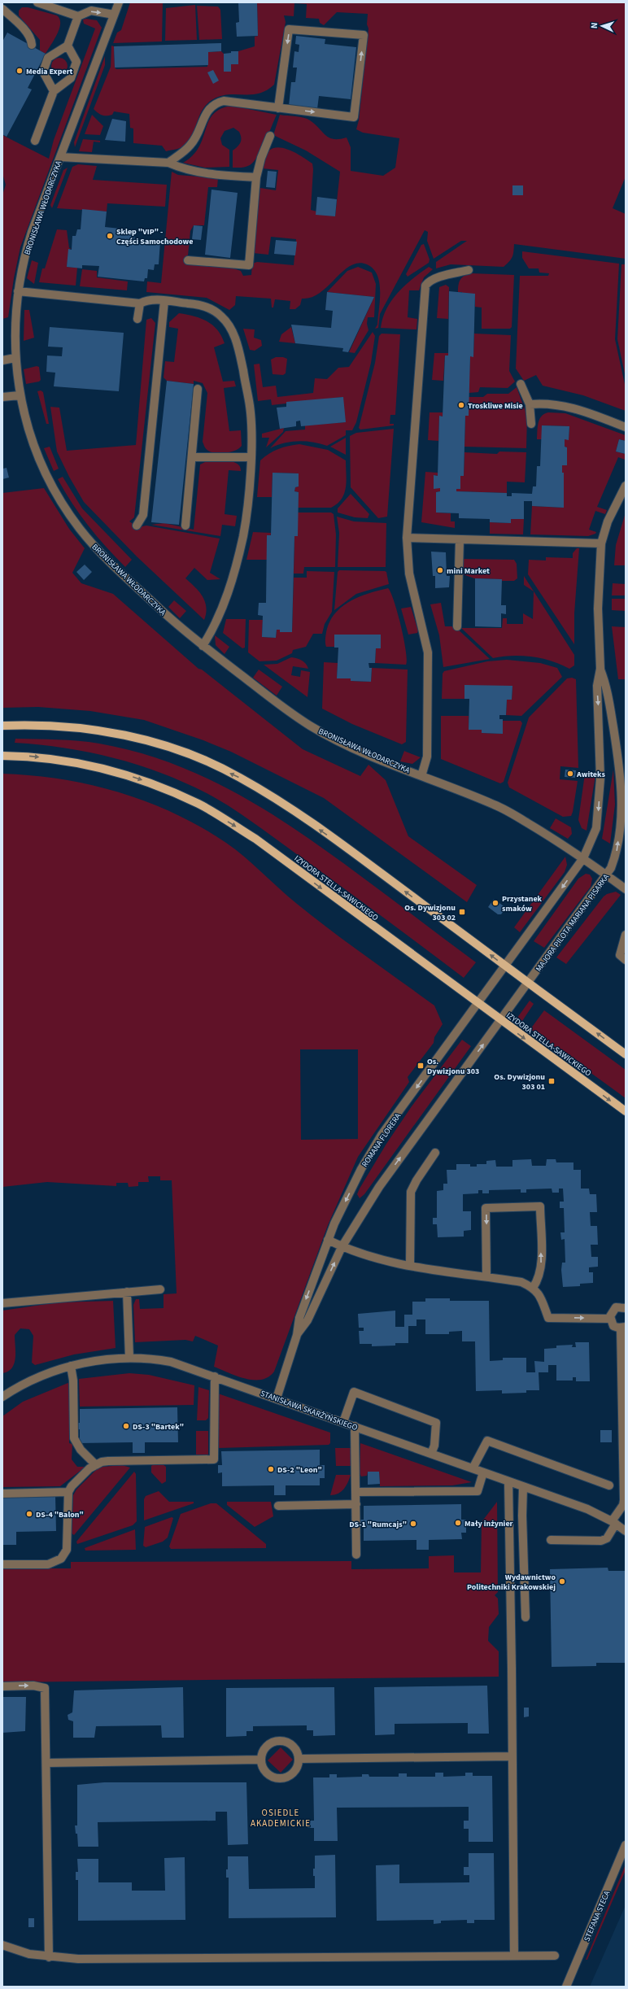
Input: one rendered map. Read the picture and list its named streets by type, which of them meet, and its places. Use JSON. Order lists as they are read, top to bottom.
{
  "streets": {
    "main road": ["IZYDORA STELLA-SAWICKIEGO"],
    "street": [
      "BRONISŁAWA WŁODARCZYKA",
      "MAJORA PILOTA MARIANA PISARKA",
      "ROMANA FLORERA",
      "STANISŁAWA SKARŻYŃSKIEGO",
      "STEFANA STECA"
    ]
  },
  "crossings": [
    ["BRONISŁAWA WŁODARCZYKA", "MAJORA PILOTA MARIANA PISARKA"],
    ["IZYDORA STELLA-SAWICKIEGO", "ROMANA FLORERA"],
    ["MAJORA PILOTA MARIANA PISARKA", "ROMANA FLORERA"],
    ["ROMANA FLORERA", "STANISŁAWA SKARŻYŃSKIEGO"]
  ],
  "districts": ["OSIEDLE AKADEMICKIE"],
  "places": {
    "other": [
      "Media Expert",
      "Sklep \"VIP\" - Części Samochodowe",
      "Troskliwe Misie",
      "mini Market",
      "Awiteks",
      "Przystanek smaków",
      "DS-3 \"Bartek\"",
      "DS-2 \"Leon\"",
      "DS-4 \"Balon\"",
      "Mały inżynier",
      "DS-1 \"Rumcajs\"",
      "Wydawnictwo Politechniki Krakowskiej"
    ],
    "transit": ["Os. Dywizjonu 303 02", "Os. Dywizjonu 303", "Os. Dywizjonu 303 01"]
  },
  "north": "left"
}
